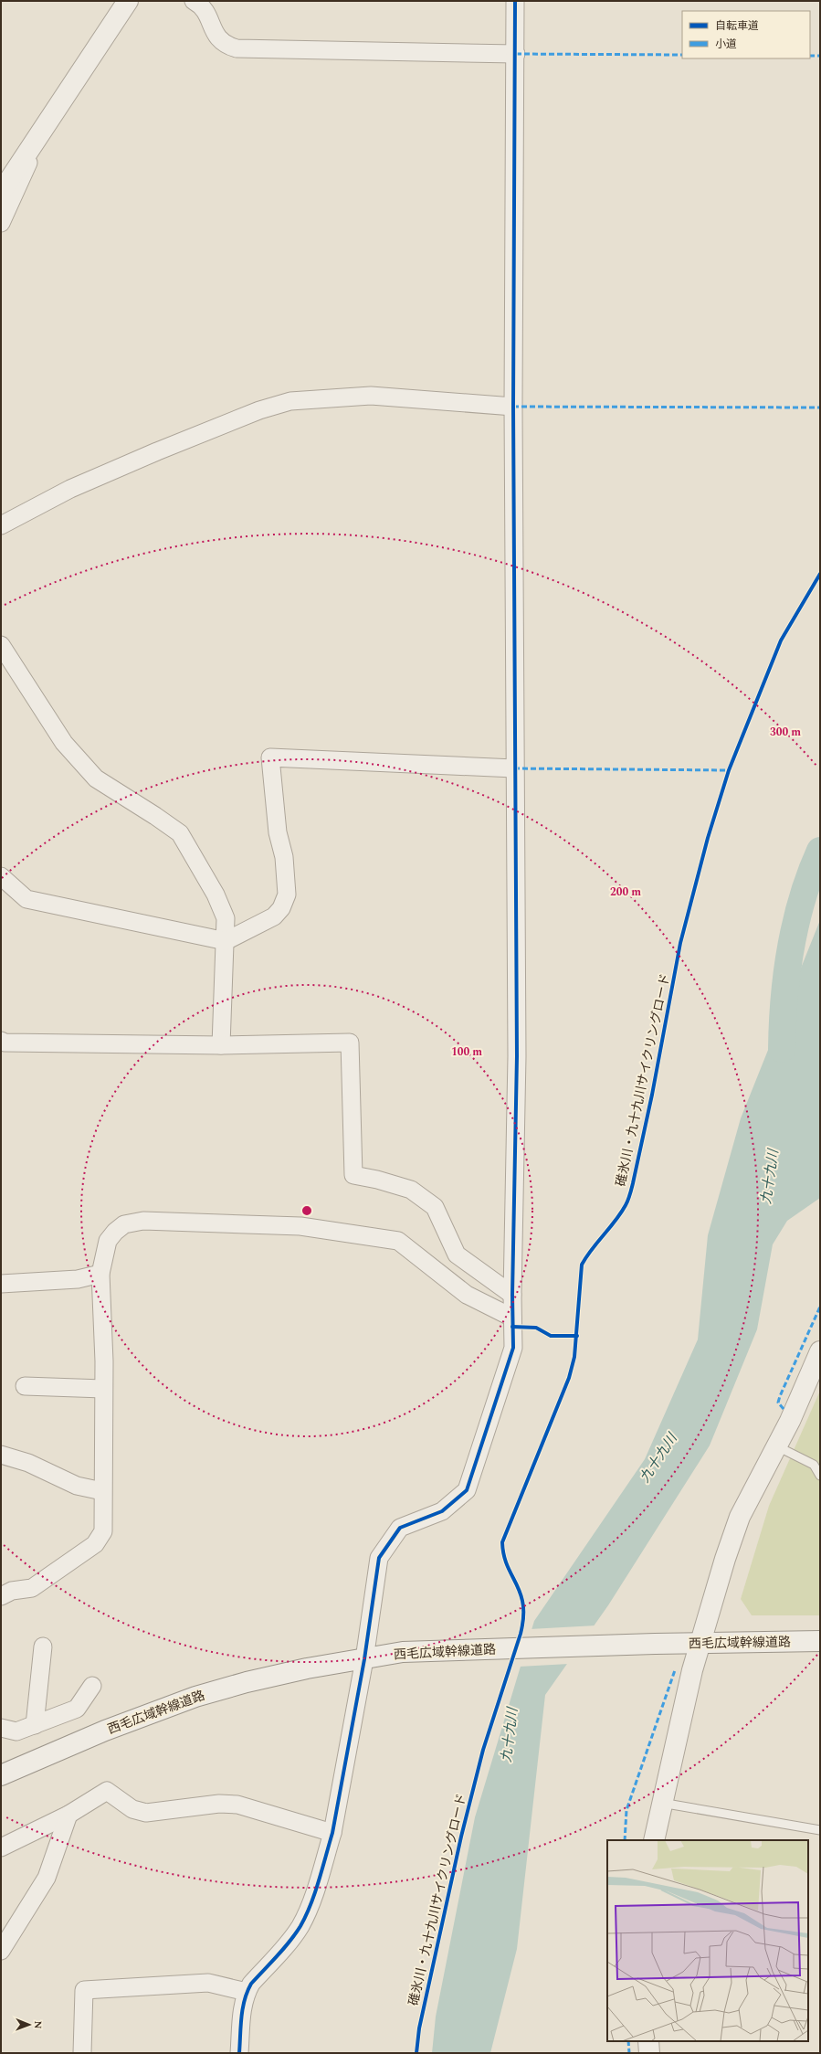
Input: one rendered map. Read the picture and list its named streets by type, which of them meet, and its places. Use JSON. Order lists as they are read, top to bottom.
{
  "streets": {
    "main road": ["西毛広域幹線道路"],
    "cycle path": ["碓氷川・九十九川サイクリングロード"]
  },
  "water": ["九十九川"],
  "legend": ["自転車道", "小道"],
  "north": "right",
  "rings": ["300 m", "200 m", "100 m"]
}
